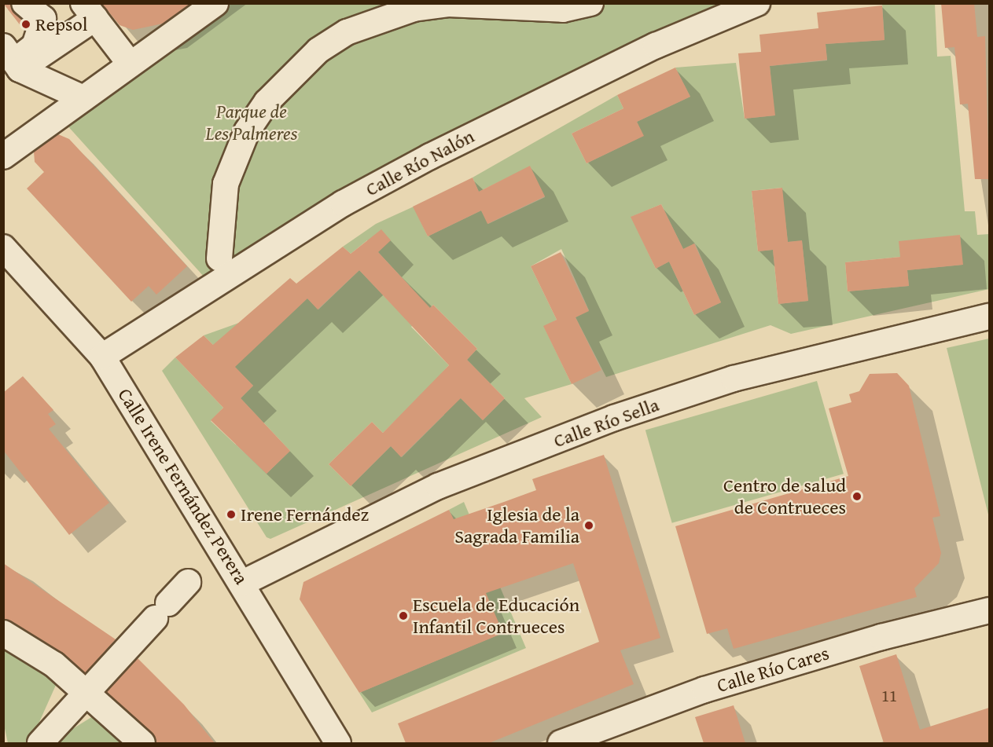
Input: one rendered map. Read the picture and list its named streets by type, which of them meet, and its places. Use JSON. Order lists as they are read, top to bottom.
{
  "streets": {
    "street": [
      "Calle Río Nalón",
      "Calle Río Sella",
      "Calle Irene Fernández Perera",
      "Calle Río Cares"
    ]
  },
  "crossings": [
    ["Calle Río Nalón", "Calle Irene Fernández Perera"],
    ["Calle Río Sella", "Calle Irene Fernández Perera"]
  ],
  "parks": ["Parque de Les Palmeres"],
  "places": [
    "Repsol",
    "Centro de salud de Contrueces",
    "Irene Fernández",
    "Iglesia de la Sagrada Familia",
    "Escuela de Educación Infantil Contrueces"
  ],
  "house_numbers": ["11"]
}
